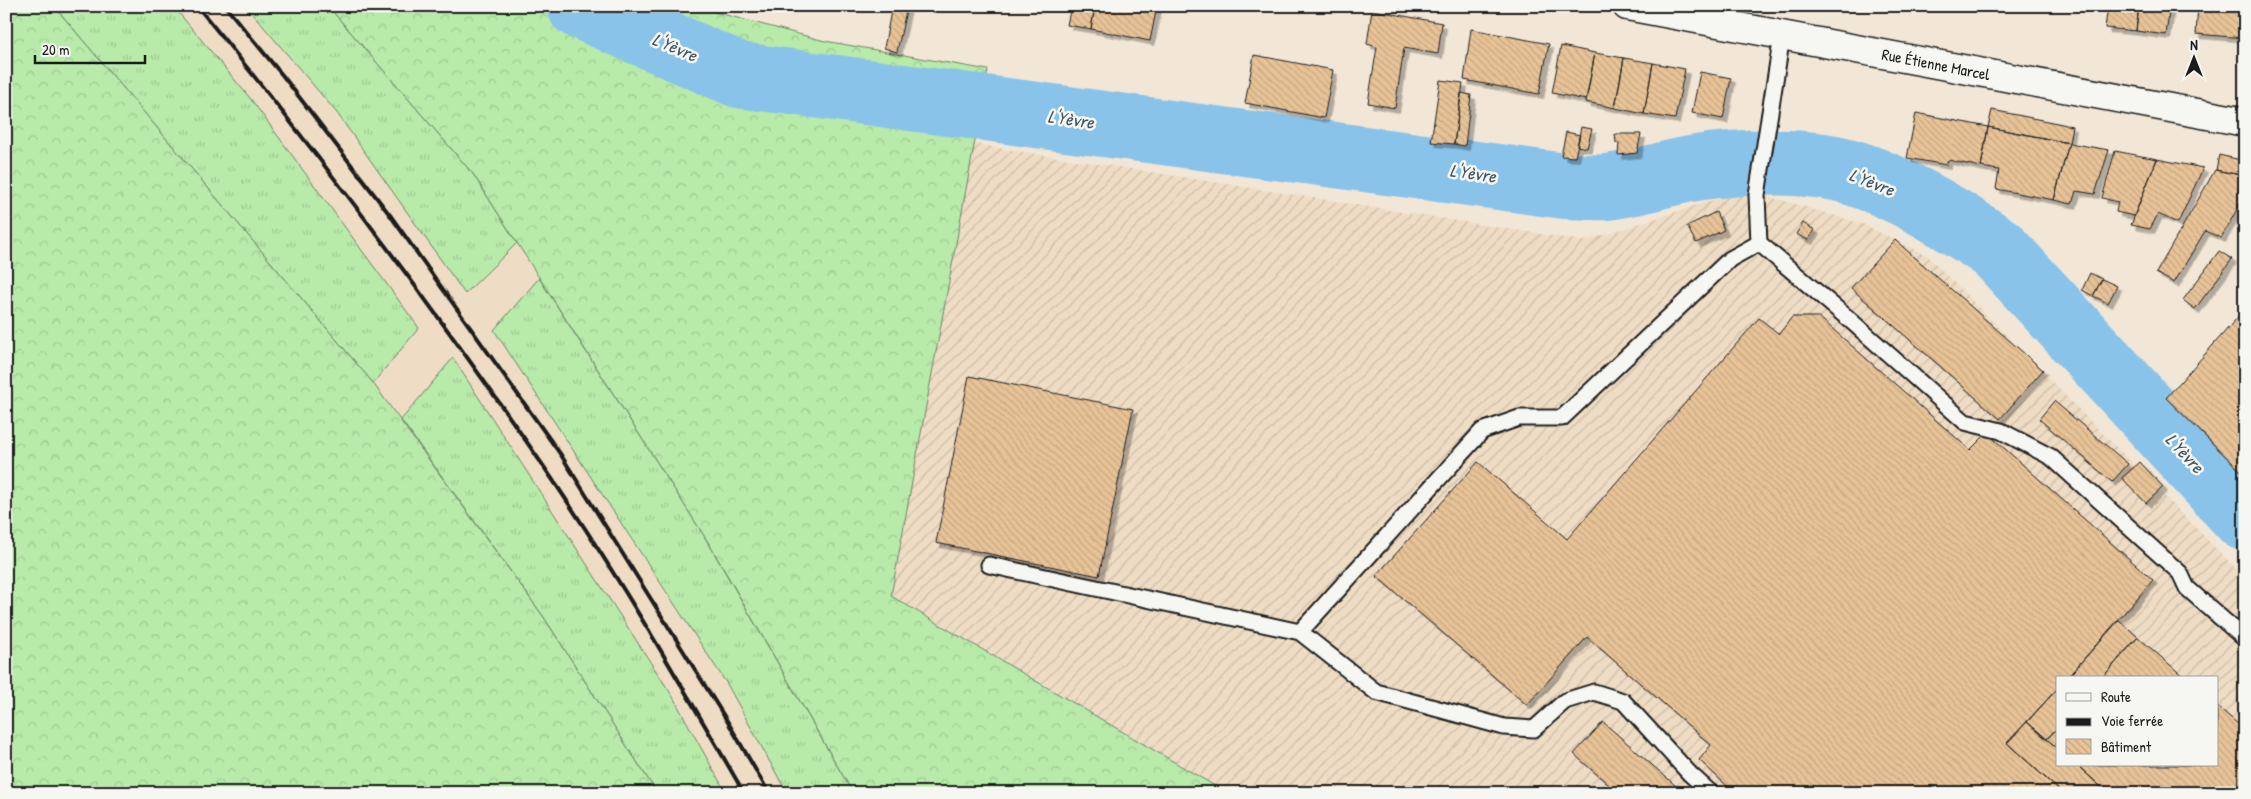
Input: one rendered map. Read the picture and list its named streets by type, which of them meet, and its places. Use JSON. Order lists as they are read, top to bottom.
{
  "streets": {
    "main road": ["Rue Étienne Marcel"]
  },
  "water": ["L'Yèvre"],
  "legend": ["Route", "Voie ferrée", "Bâtiment"],
  "scale_bar": "20 m",
  "north": "top"
}
